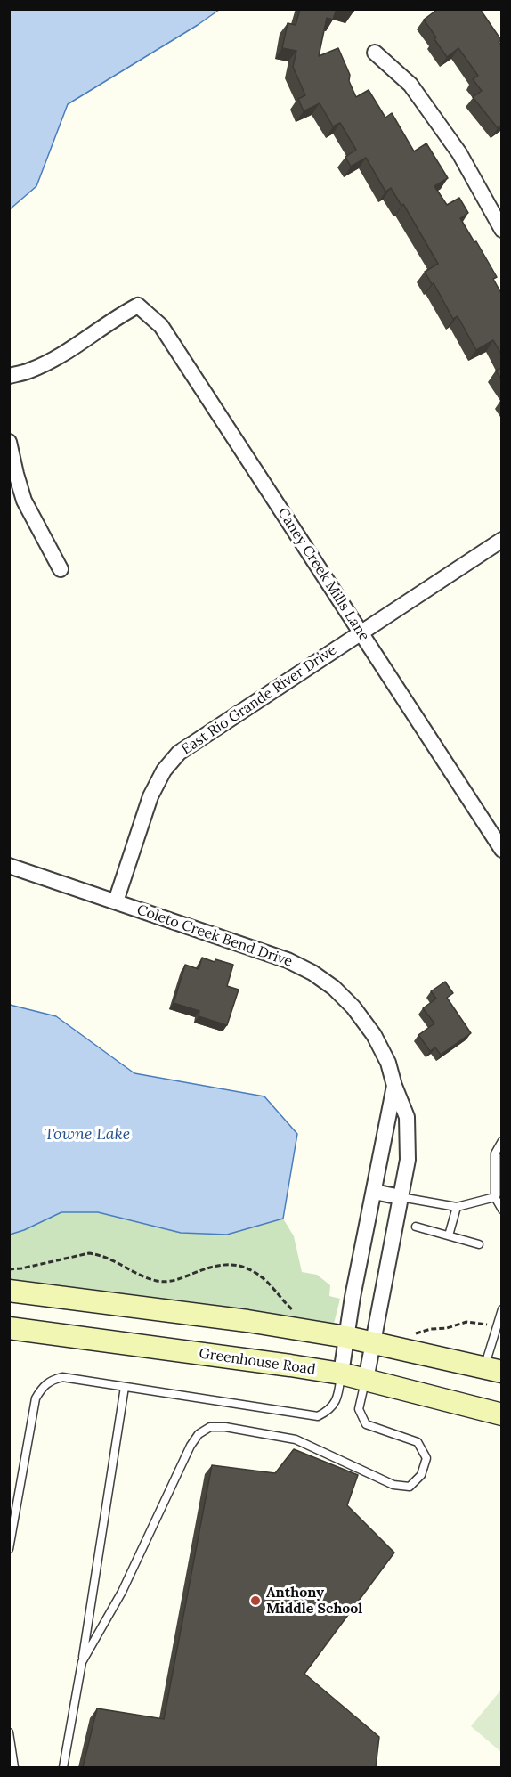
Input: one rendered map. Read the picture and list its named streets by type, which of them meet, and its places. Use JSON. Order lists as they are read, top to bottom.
{
  "streets": {
    "main road": ["Greenhouse Road"],
    "street": ["Caney Creek Mills Lane", "East Rio Grande River Drive", "Coleto Creek Bend Drive"]
  },
  "crossings": [
    ["Caney Creek Mills Lane", "East Rio Grande River Drive"],
    ["East Rio Grande River Drive", "Coleto Creek Bend Drive"],
    ["Coleto Creek Bend Drive", "Greenhouse Road"]
  ],
  "water": ["Towne Lake"],
  "places": ["Anthony Middle School"]
}
